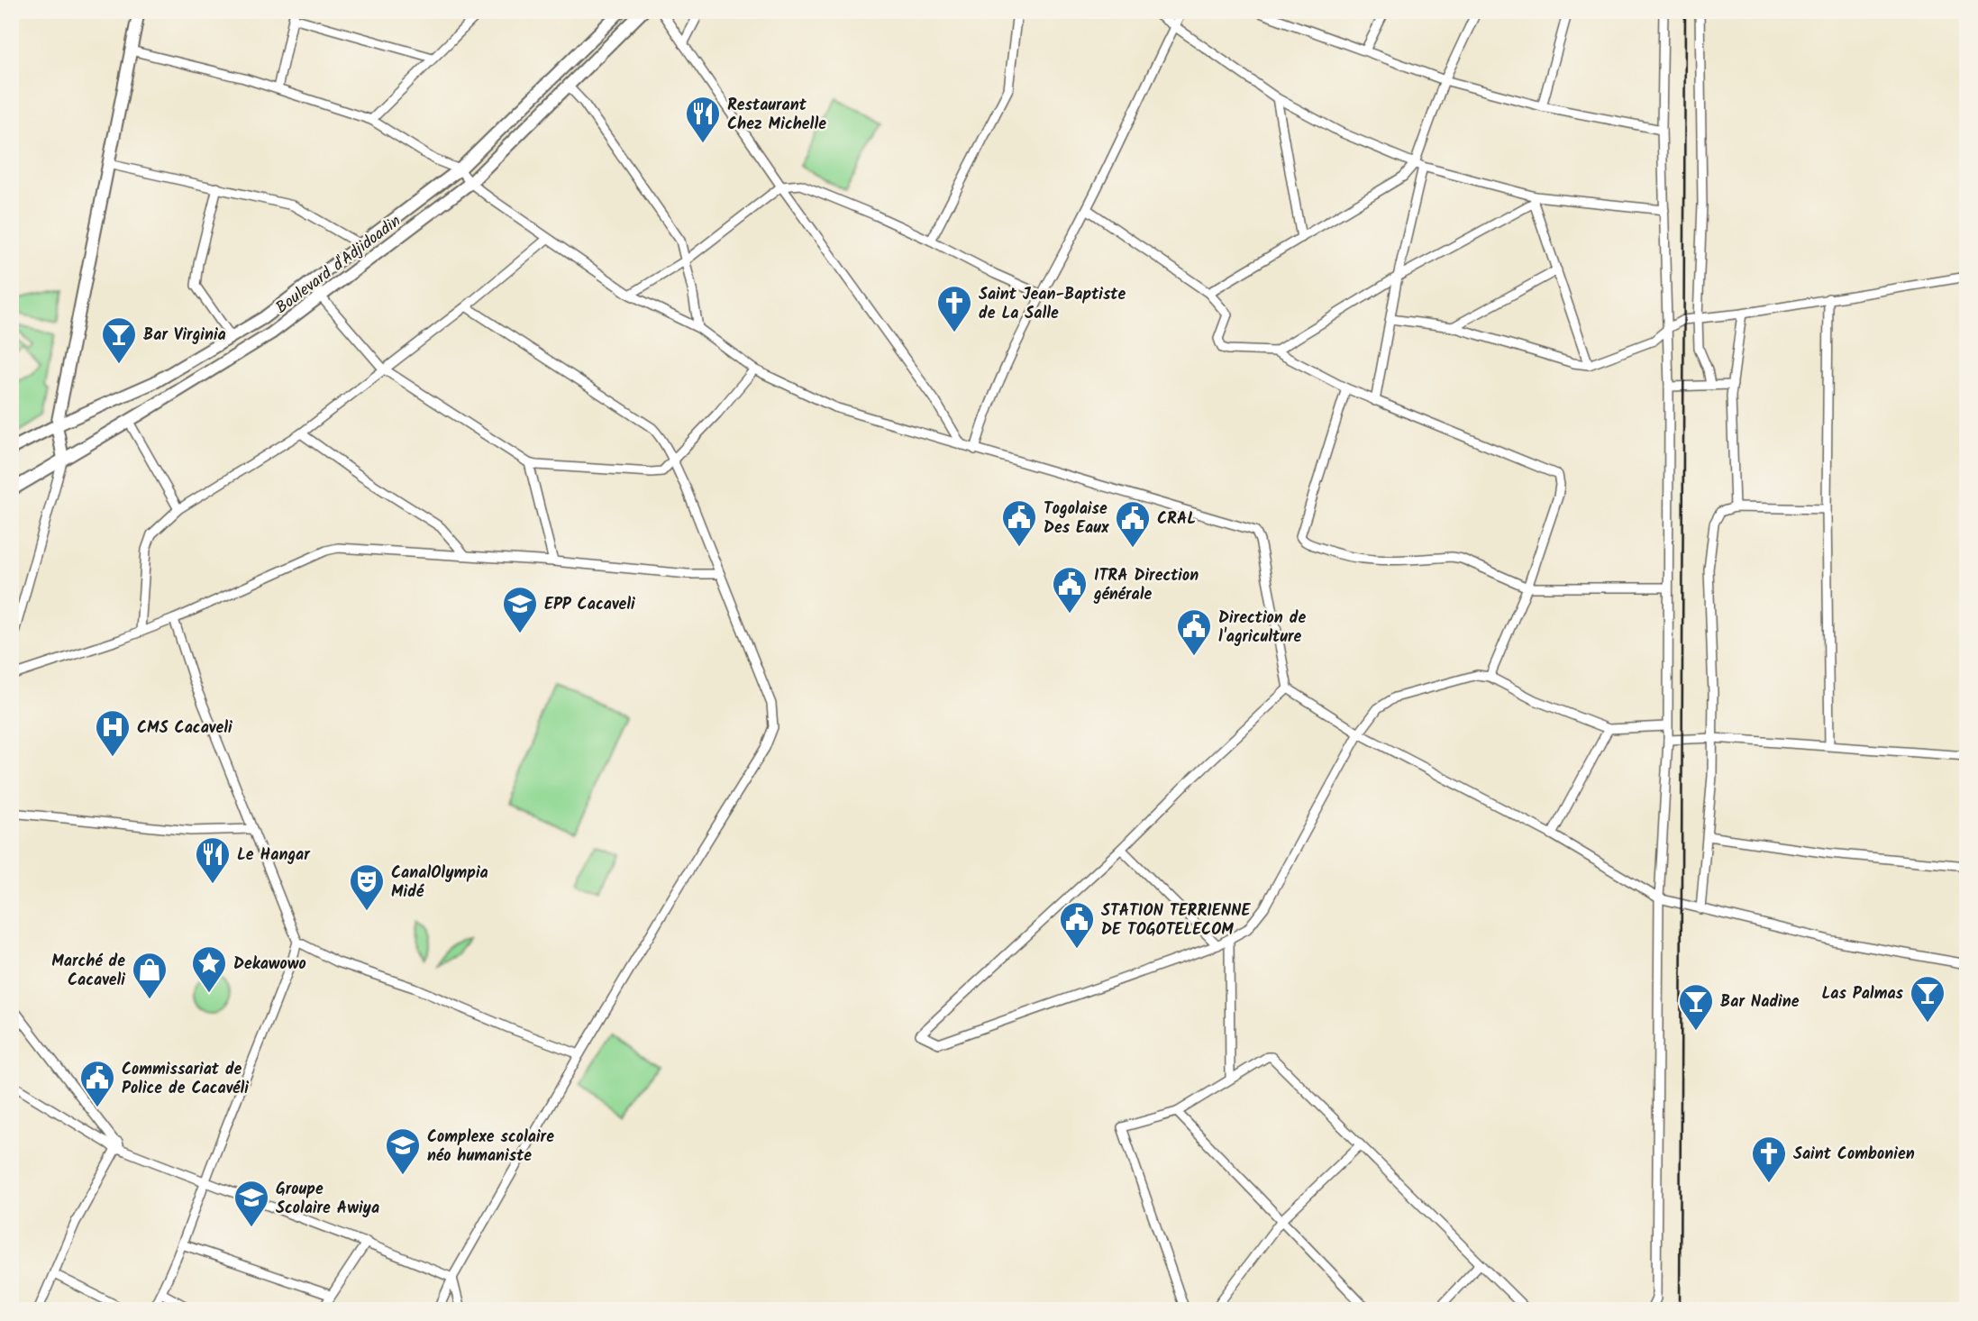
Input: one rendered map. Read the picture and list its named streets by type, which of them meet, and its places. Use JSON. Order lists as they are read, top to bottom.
{
  "streets": {
    "main road": ["Boulevard d'Adjidoadin"]
  },
  "places": {
    "restaurant": ["Restaurant Chez Michelle", "Le Hangar"],
    "church": ["Saint Jean-Baptiste de La Salle", "Saint Combonien"],
    "bar": ["Bar Virginia", "Las Palmas", "Bar Nadine"],
    "public building": [
      "Togolaise Des Eaux",
      "CRAL",
      "ITRA Direction générale",
      "Direction de l'agriculture",
      "STATION TERRIENNE DE TOGOTELECOM",
      "Commissariat de Police de Cacavéli"
    ],
    "school or university": ["EPP Cacaveli", "Complexe scolaire néo humaniste", "Groupe Scolaire Awiya"],
    "hospital": ["CMS Cacaveli"],
    "theatre": ["CanalOlympia Midé"],
    "place": ["Dekawowo"],
    "shop": ["Marché de Cacaveli"]
  }
}
